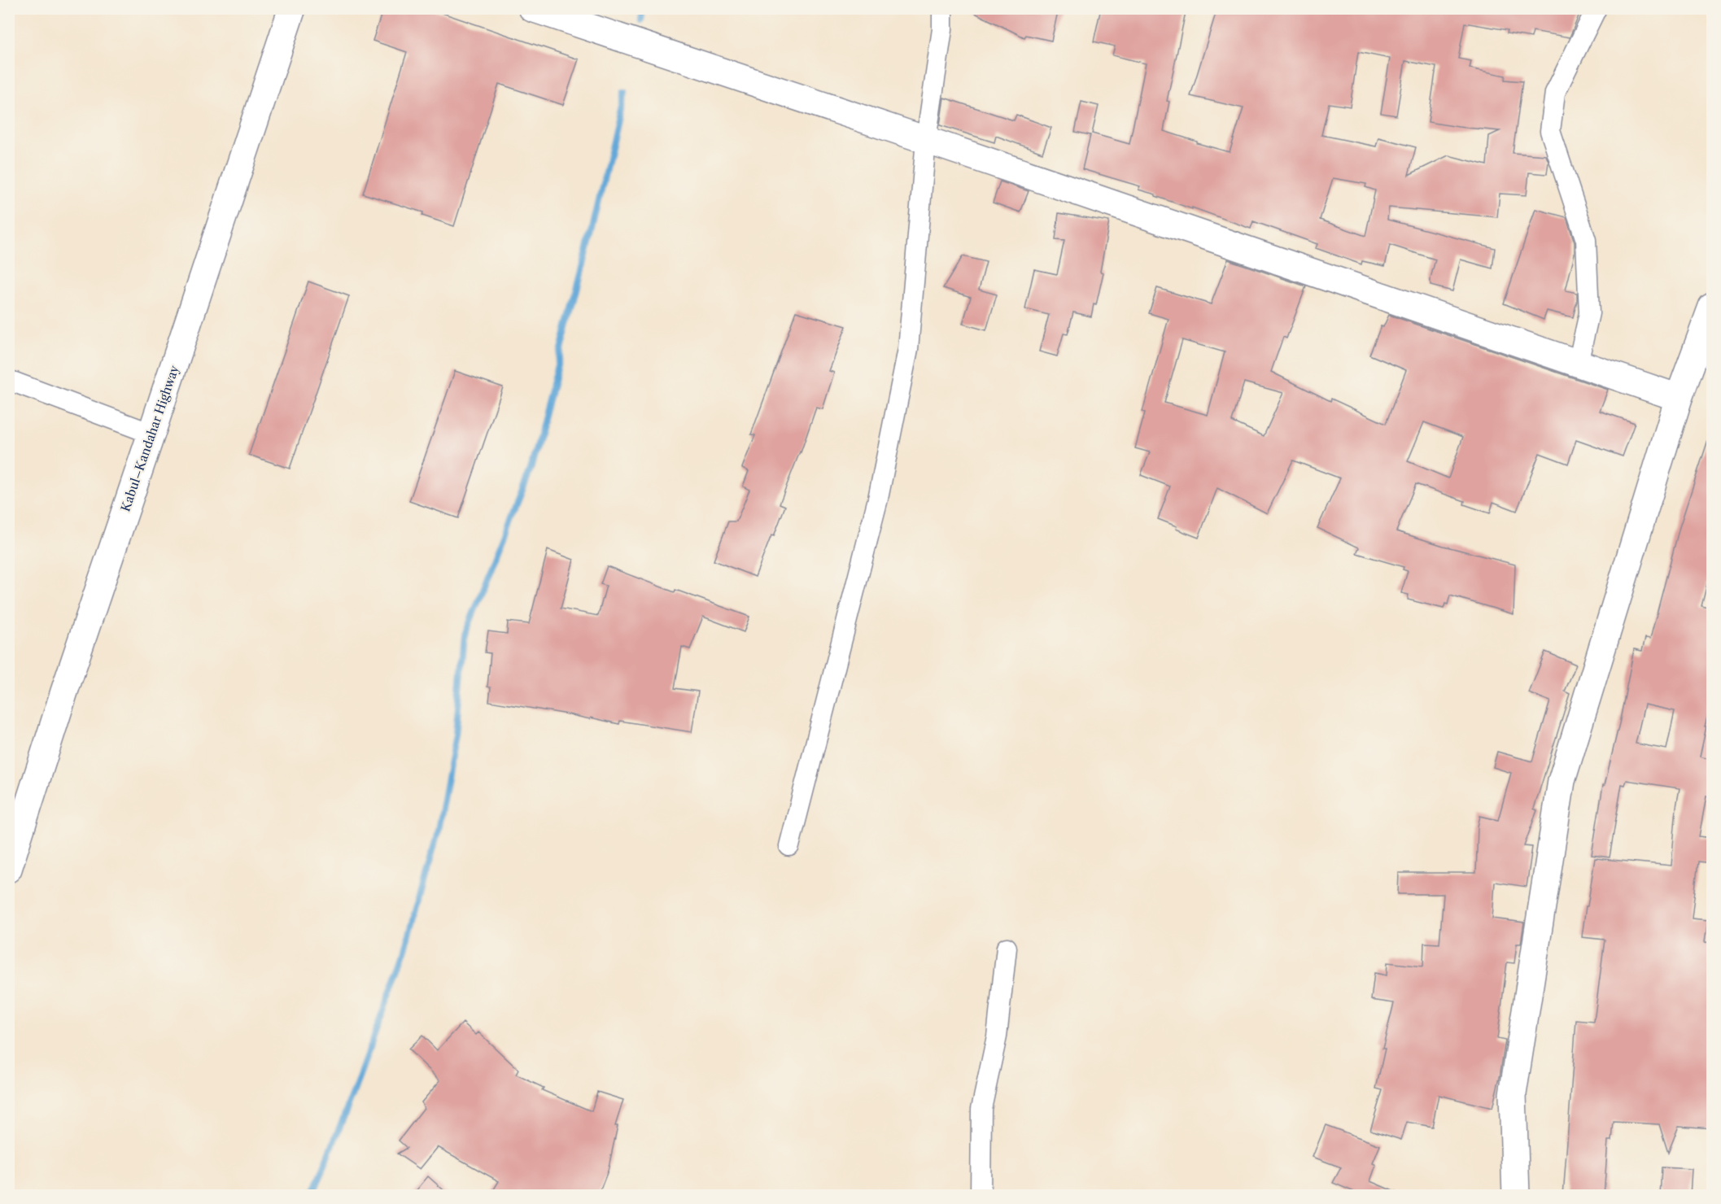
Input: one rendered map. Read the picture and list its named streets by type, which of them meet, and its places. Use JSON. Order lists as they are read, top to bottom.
{
  "streets": {
    "street": ["Kabul–Kandahar Highway"]
  }
}
